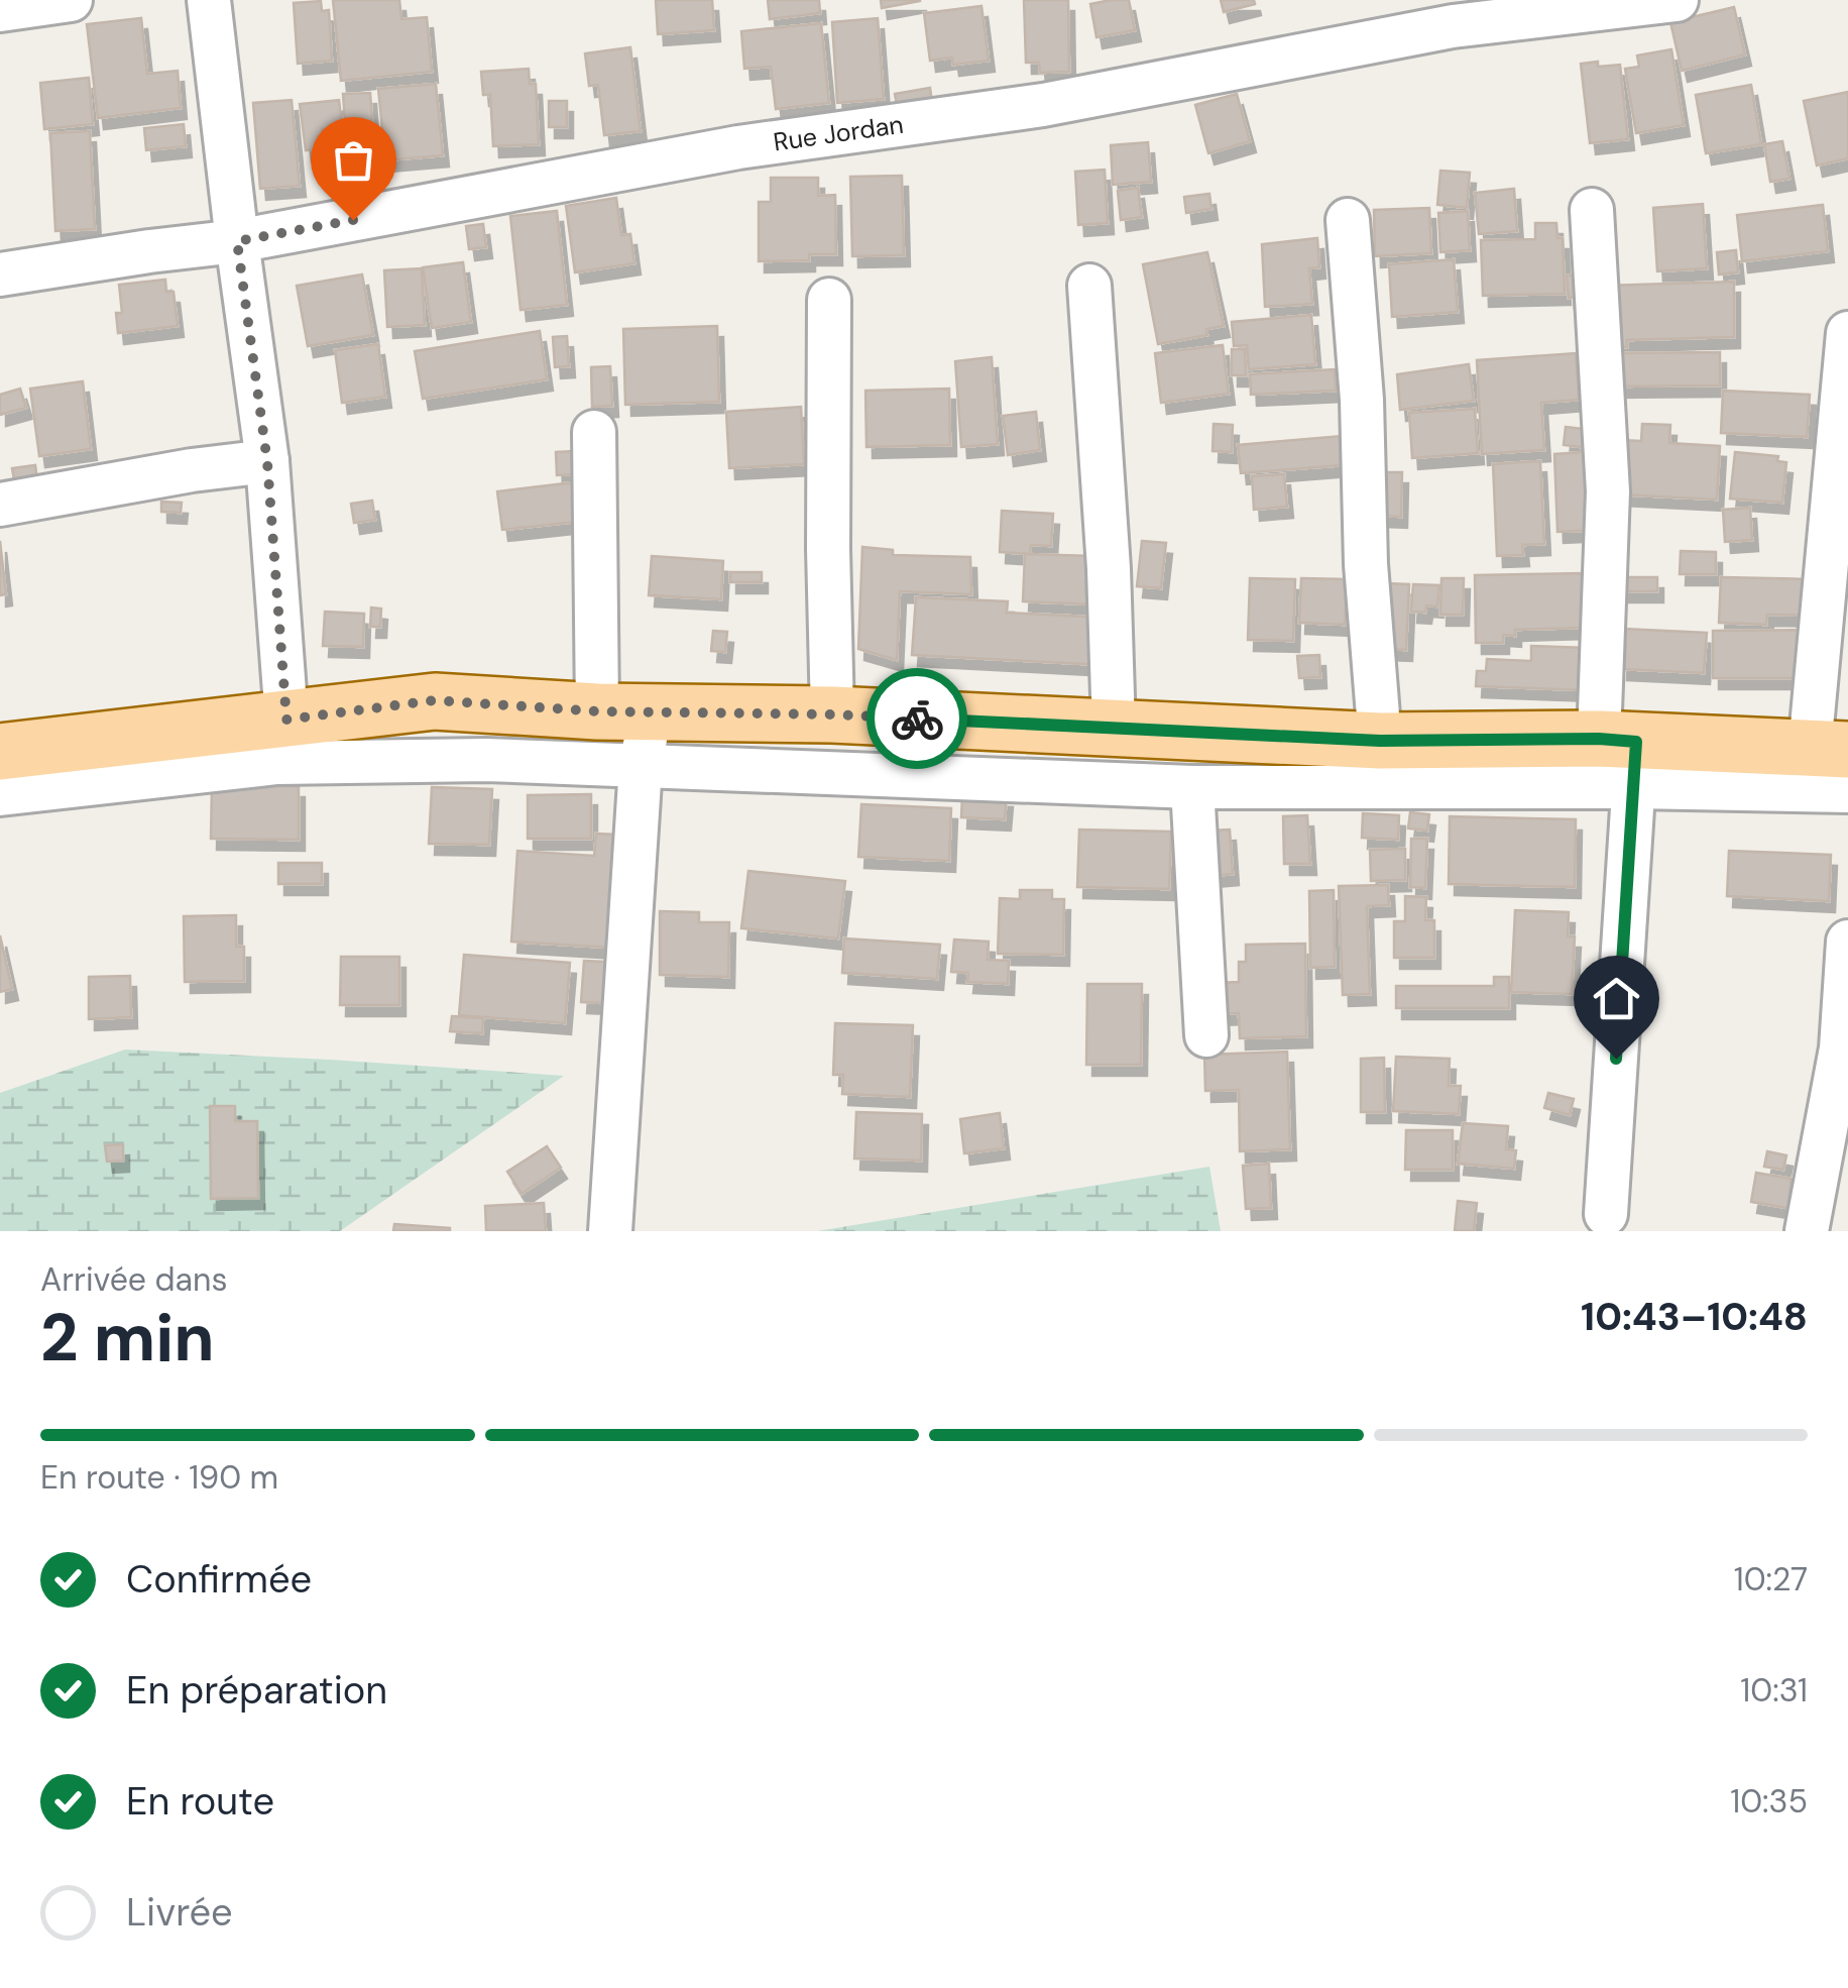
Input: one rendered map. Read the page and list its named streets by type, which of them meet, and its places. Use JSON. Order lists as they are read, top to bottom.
{
  "streets": {
    "street": ["Rue Jordan"]
  },
  "page": {
    "heading": ["2 min", "Arrivée dans", "10:43–10:48"],
    "bar": "En route · 190 m",
    "list": [
      ["Confirmée", "10:27"],
      ["En préparation", "10:31"],
      ["En route", "10:35"],
      "Livrée"
    ]
  }
}
